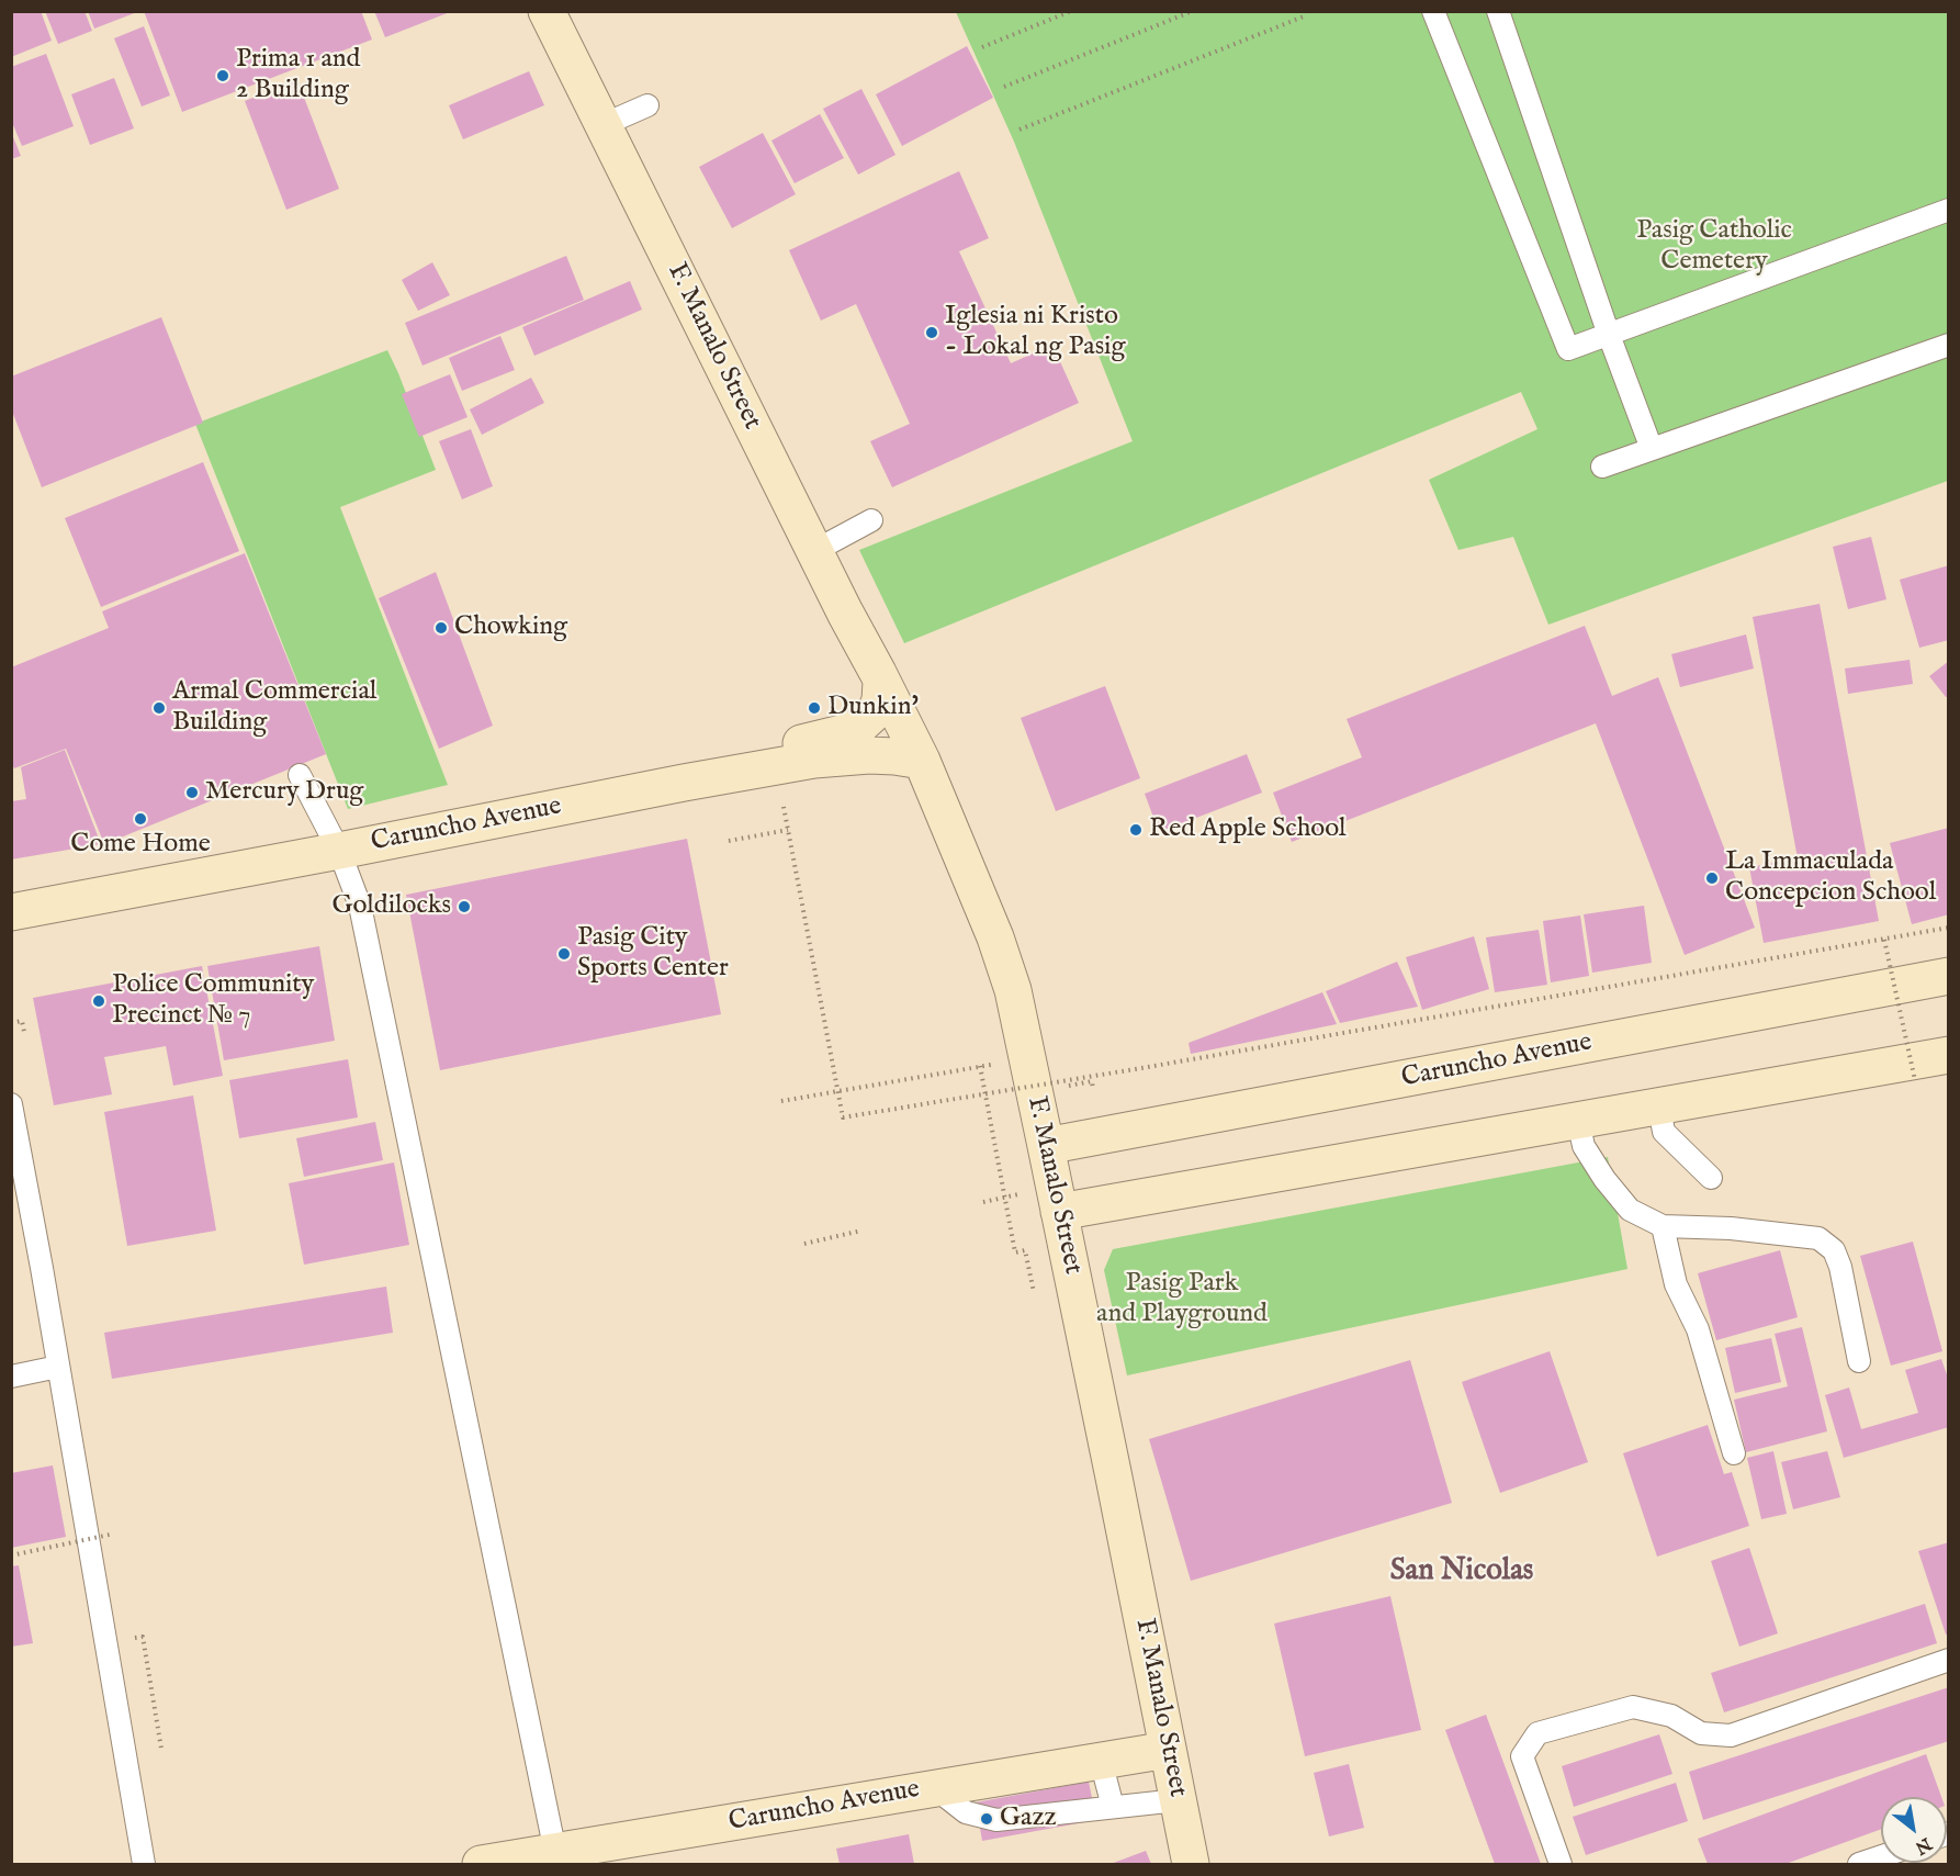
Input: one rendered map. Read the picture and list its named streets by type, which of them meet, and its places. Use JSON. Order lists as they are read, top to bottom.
{
  "streets": {
    "main road": ["F. Manalo Street", "Caruncho Avenue"]
  },
  "crossings": [
    ["F. Manalo Street", "Caruncho Avenue"]
  ],
  "districts": ["San Nicolas"],
  "parks": ["Pasig Catholic Cemetery", "Pasig Park and Playground"],
  "places": [
    "Prima 1 and 2 Building",
    "Iglesia ni Kristo - Lokal ng Pasig",
    "Chowking",
    "Armal Commercial Building",
    "Dunkin'",
    "Mercury Drug",
    "Come Home",
    "Red Apple School",
    "La Immaculada Concepcion School",
    "Goldilocks",
    "Pasig City Sports Center",
    "Police Community Precinct № 7",
    "Gazz"
  ],
  "north": "bottom right"
}
